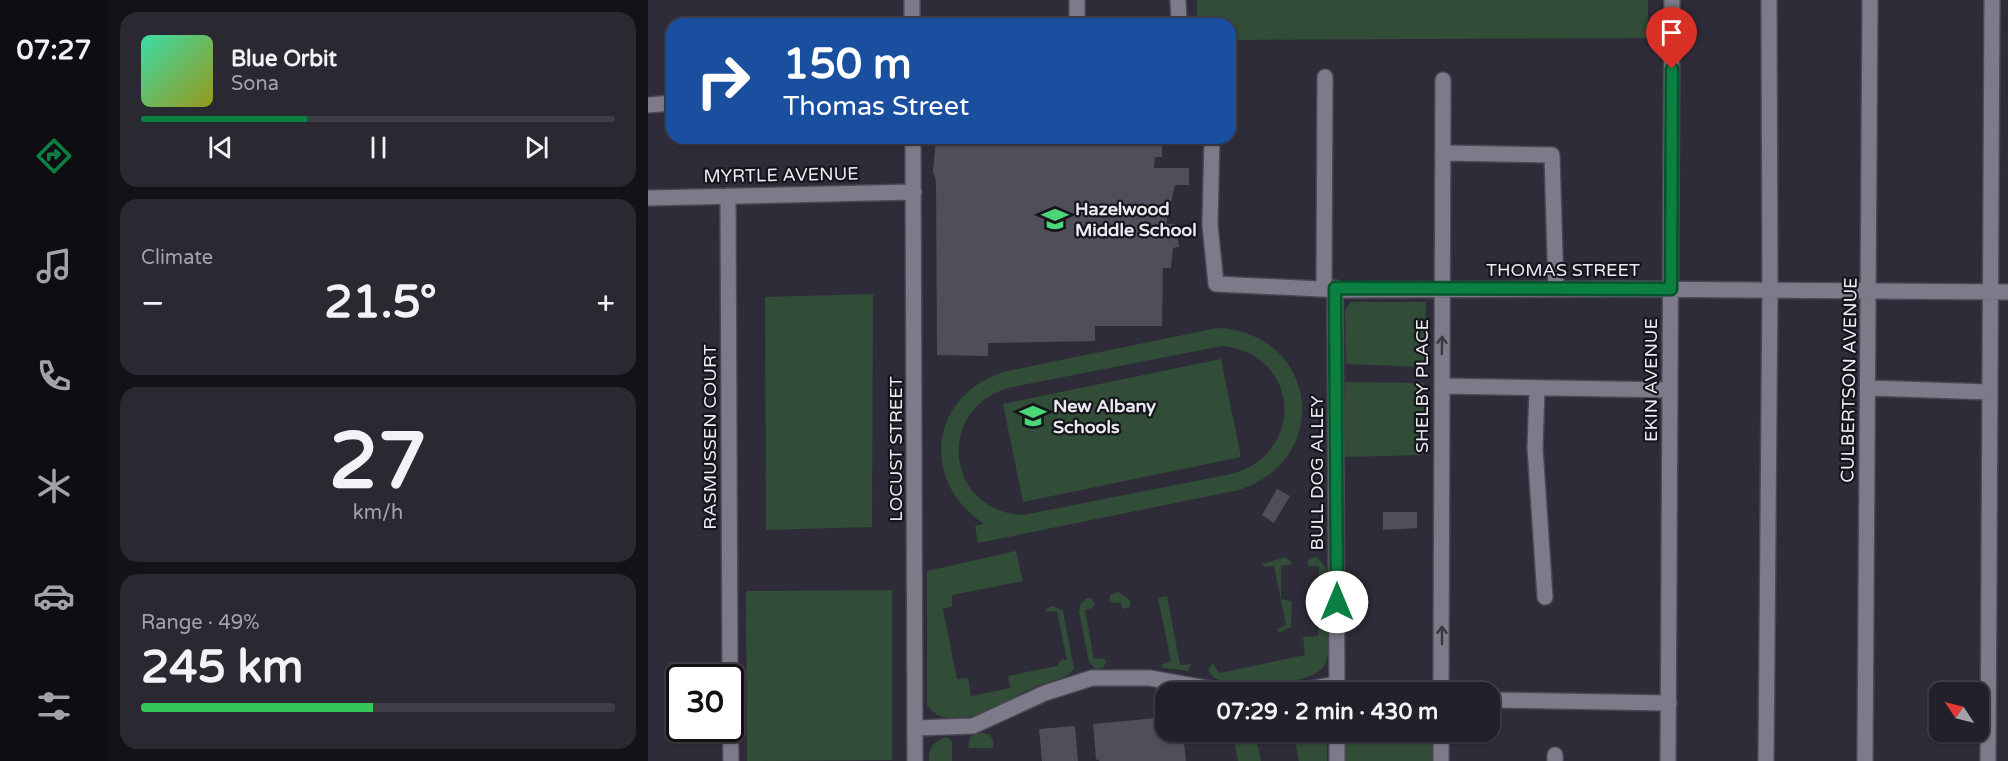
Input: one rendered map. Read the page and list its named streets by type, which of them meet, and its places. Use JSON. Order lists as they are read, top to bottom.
{
  "streets": {
    "street": [
      "MYRTLE AVENUE",
      "THOMAS STREET",
      "EKIN AVENUE",
      "CULBERTSON AVENUE",
      "SHELBY PLACE",
      "RASMUSSEN COURT",
      "LOCUST STREET",
      "BULL DOG ALLEY"
    ]
  },
  "crossings": [
    ["MYRTLE AVENUE", "RASMUSSEN COURT"],
    ["MYRTLE AVENUE", "LOCUST STREET"],
    ["THOMAS STREET", "EKIN AVENUE"],
    ["THOMAS STREET", "CULBERTSON AVENUE"],
    ["THOMAS STREET", "SHELBY PLACE"],
    ["THOMAS STREET", "BULL DOG ALLEY"]
  ],
  "places": {
    "school or university": ["Hazelwood Middle School", "New Albany Schools"]
  },
  "north": "top left",
  "page": {
    "tabs": "07:27",
    "turn": ["150 m", "Thomas Street"],
    "song": ["Blue Orbit", "Sona"],
    "tile": [
      "Climate",
      ["27", "km/h"],
      ["Range · 49%", "245 km"]
    ],
    "heat": ["−", "21.5°", "+"],
    "limit": "30",
    "trip": "07:29 · 2 min · 430 m"
  }
}
